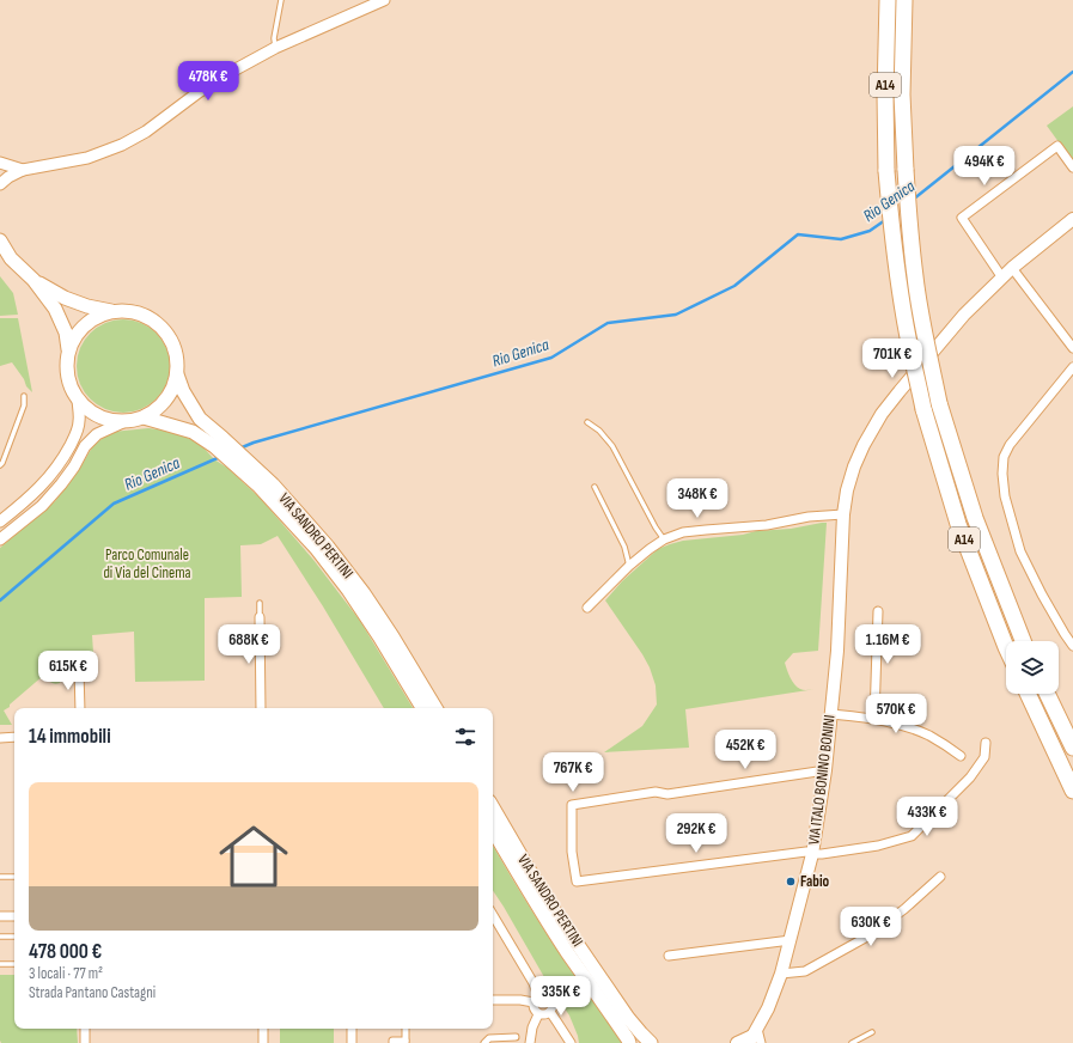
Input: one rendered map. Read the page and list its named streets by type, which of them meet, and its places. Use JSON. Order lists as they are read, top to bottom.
{
  "streets": {
    "highway": ["A14"],
    "main road": ["VIA SANDRO PERTINI", "VIA ITALO BONINO BONINI"]
  },
  "water": ["Rio Genica"],
  "parks": ["Parco Comunale di Via del Cinema"],
  "places": ["Fabio"],
  "page": {
    "price": [
      "478K €",
      "494K €",
      "701K €",
      "348K €",
      "688K €",
      "1.16M €",
      "615K €",
      "570K €",
      "452K €",
      "767K €",
      "433K €",
      "292K €",
      "630K €",
      "335K €"
    ],
    "heading": "14 immobili",
    "list": [
      {
        "name": "478 000 €",
        "note": "3 locali · 77 m² · Strada Pantano Castagni"
      }
    ]
  }
}
